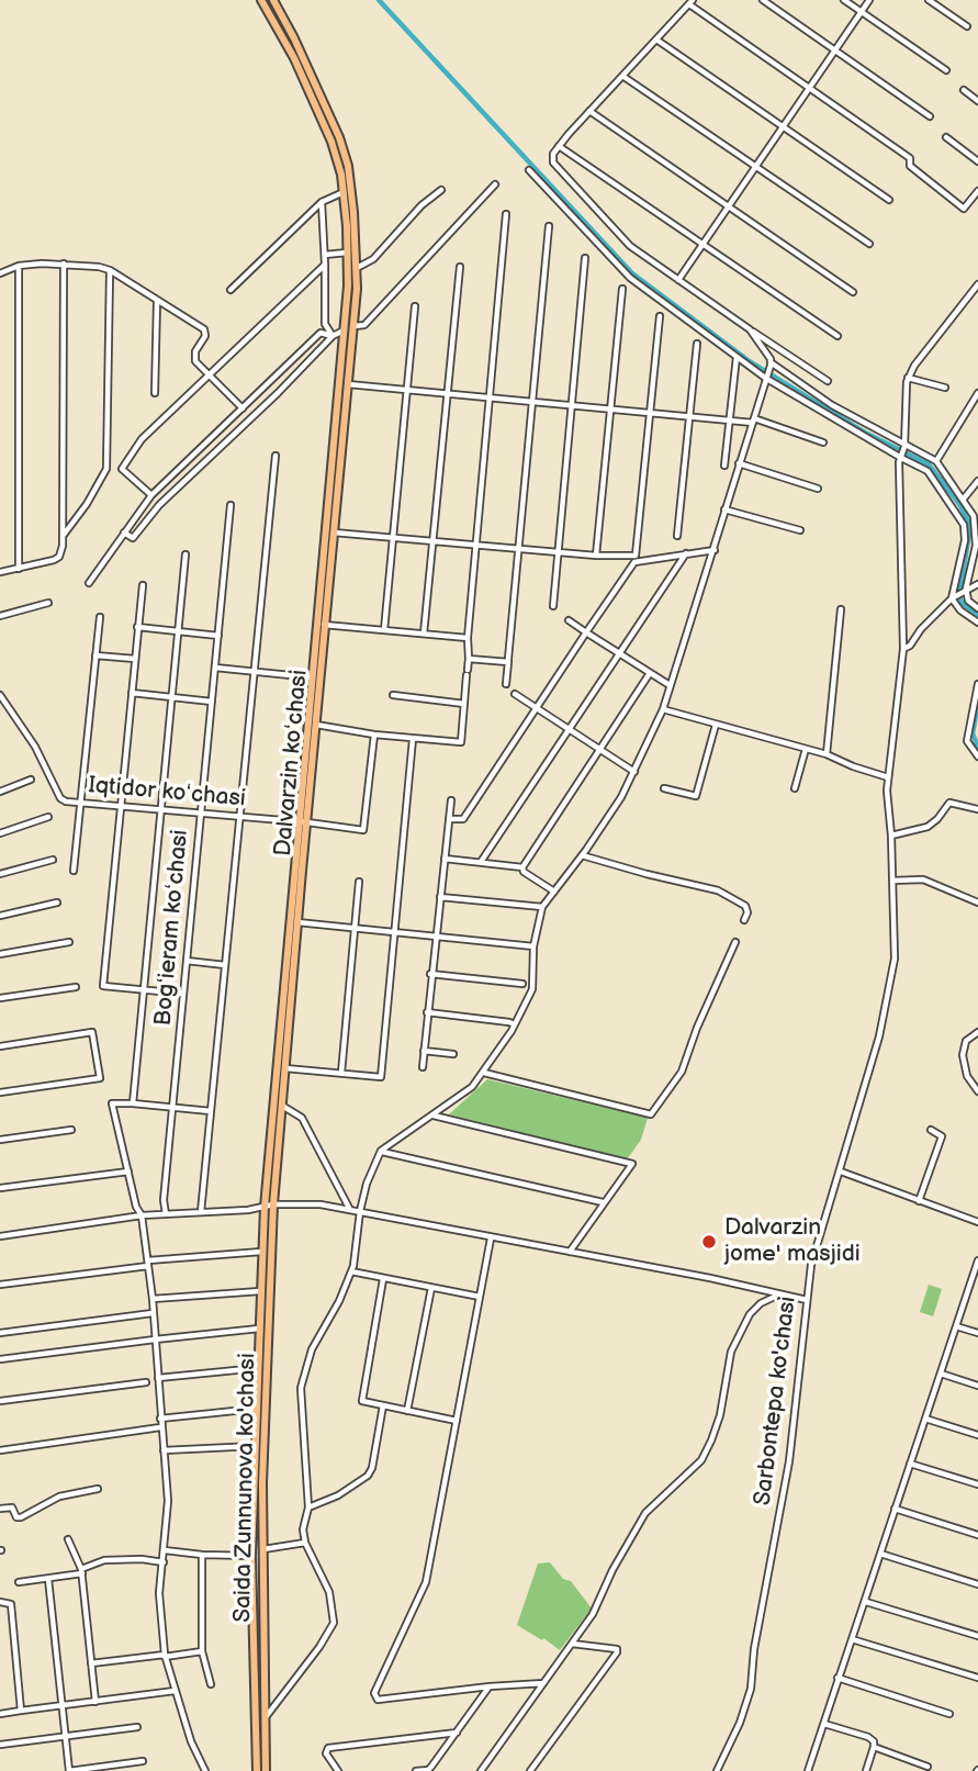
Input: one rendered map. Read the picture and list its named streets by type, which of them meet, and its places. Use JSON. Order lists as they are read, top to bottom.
{
  "streets": {
    "main road": ["Dalvarzin koʻchasi", "Saida Zunnunova ko'chasi"],
    "street": ["Iqtidor koʻchasi", "Bogʻieram koʻchasi", "Sarbontepa ko'chasi"]
  },
  "crossings": [
    ["Dalvarzin koʻchasi", "Iqtidor koʻchasi"],
    ["Dalvarzin koʻchasi", "Saida Zunnunova ko'chasi"],
    ["Iqtidor koʻchasi", "Bogʻieram koʻchasi"]
  ],
  "places": ["Dalvarzin jome' masjidi"]
}
